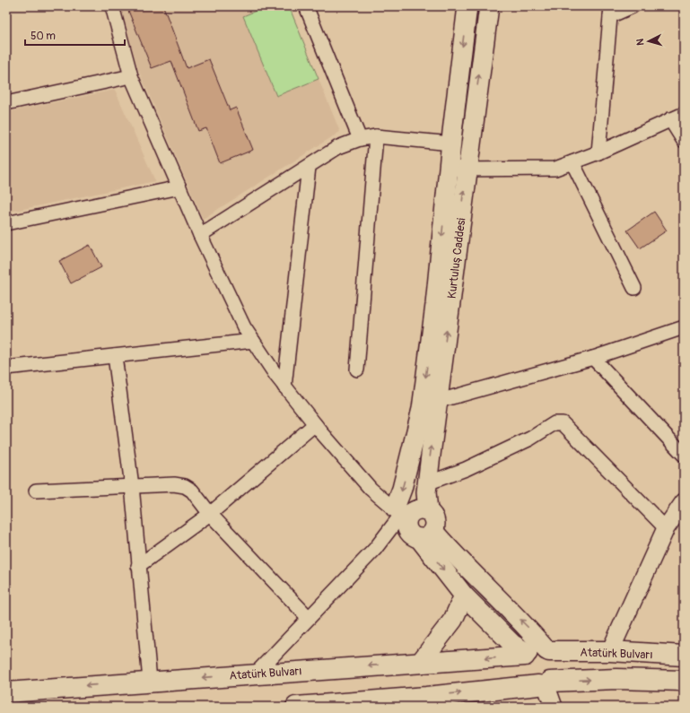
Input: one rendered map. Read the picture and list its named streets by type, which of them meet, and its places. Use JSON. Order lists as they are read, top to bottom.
{
  "streets": {
    "main road": ["Kurtuluş Caddesi", "Atatürk Bulvarı"]
  },
  "scale_bar": "50 m",
  "north": "left"
}
